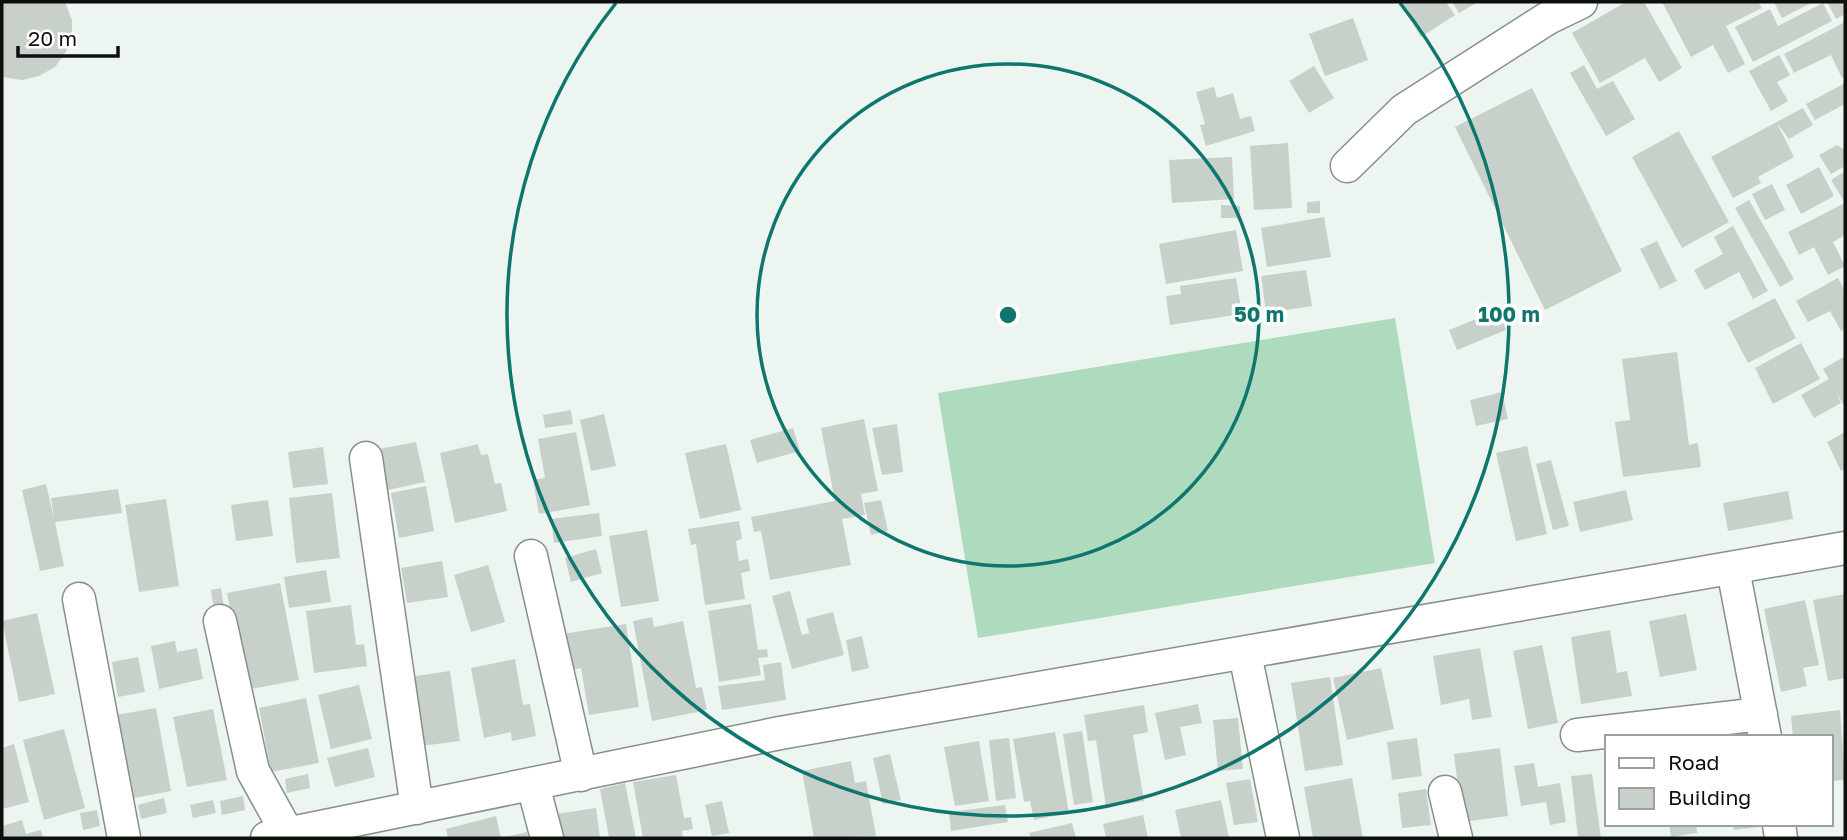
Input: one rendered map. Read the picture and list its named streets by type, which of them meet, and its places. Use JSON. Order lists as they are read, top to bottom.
{
  "legend": ["Road", "Building"],
  "scale_bar": "20 m",
  "rings": ["50 m", "100 m"]
}
